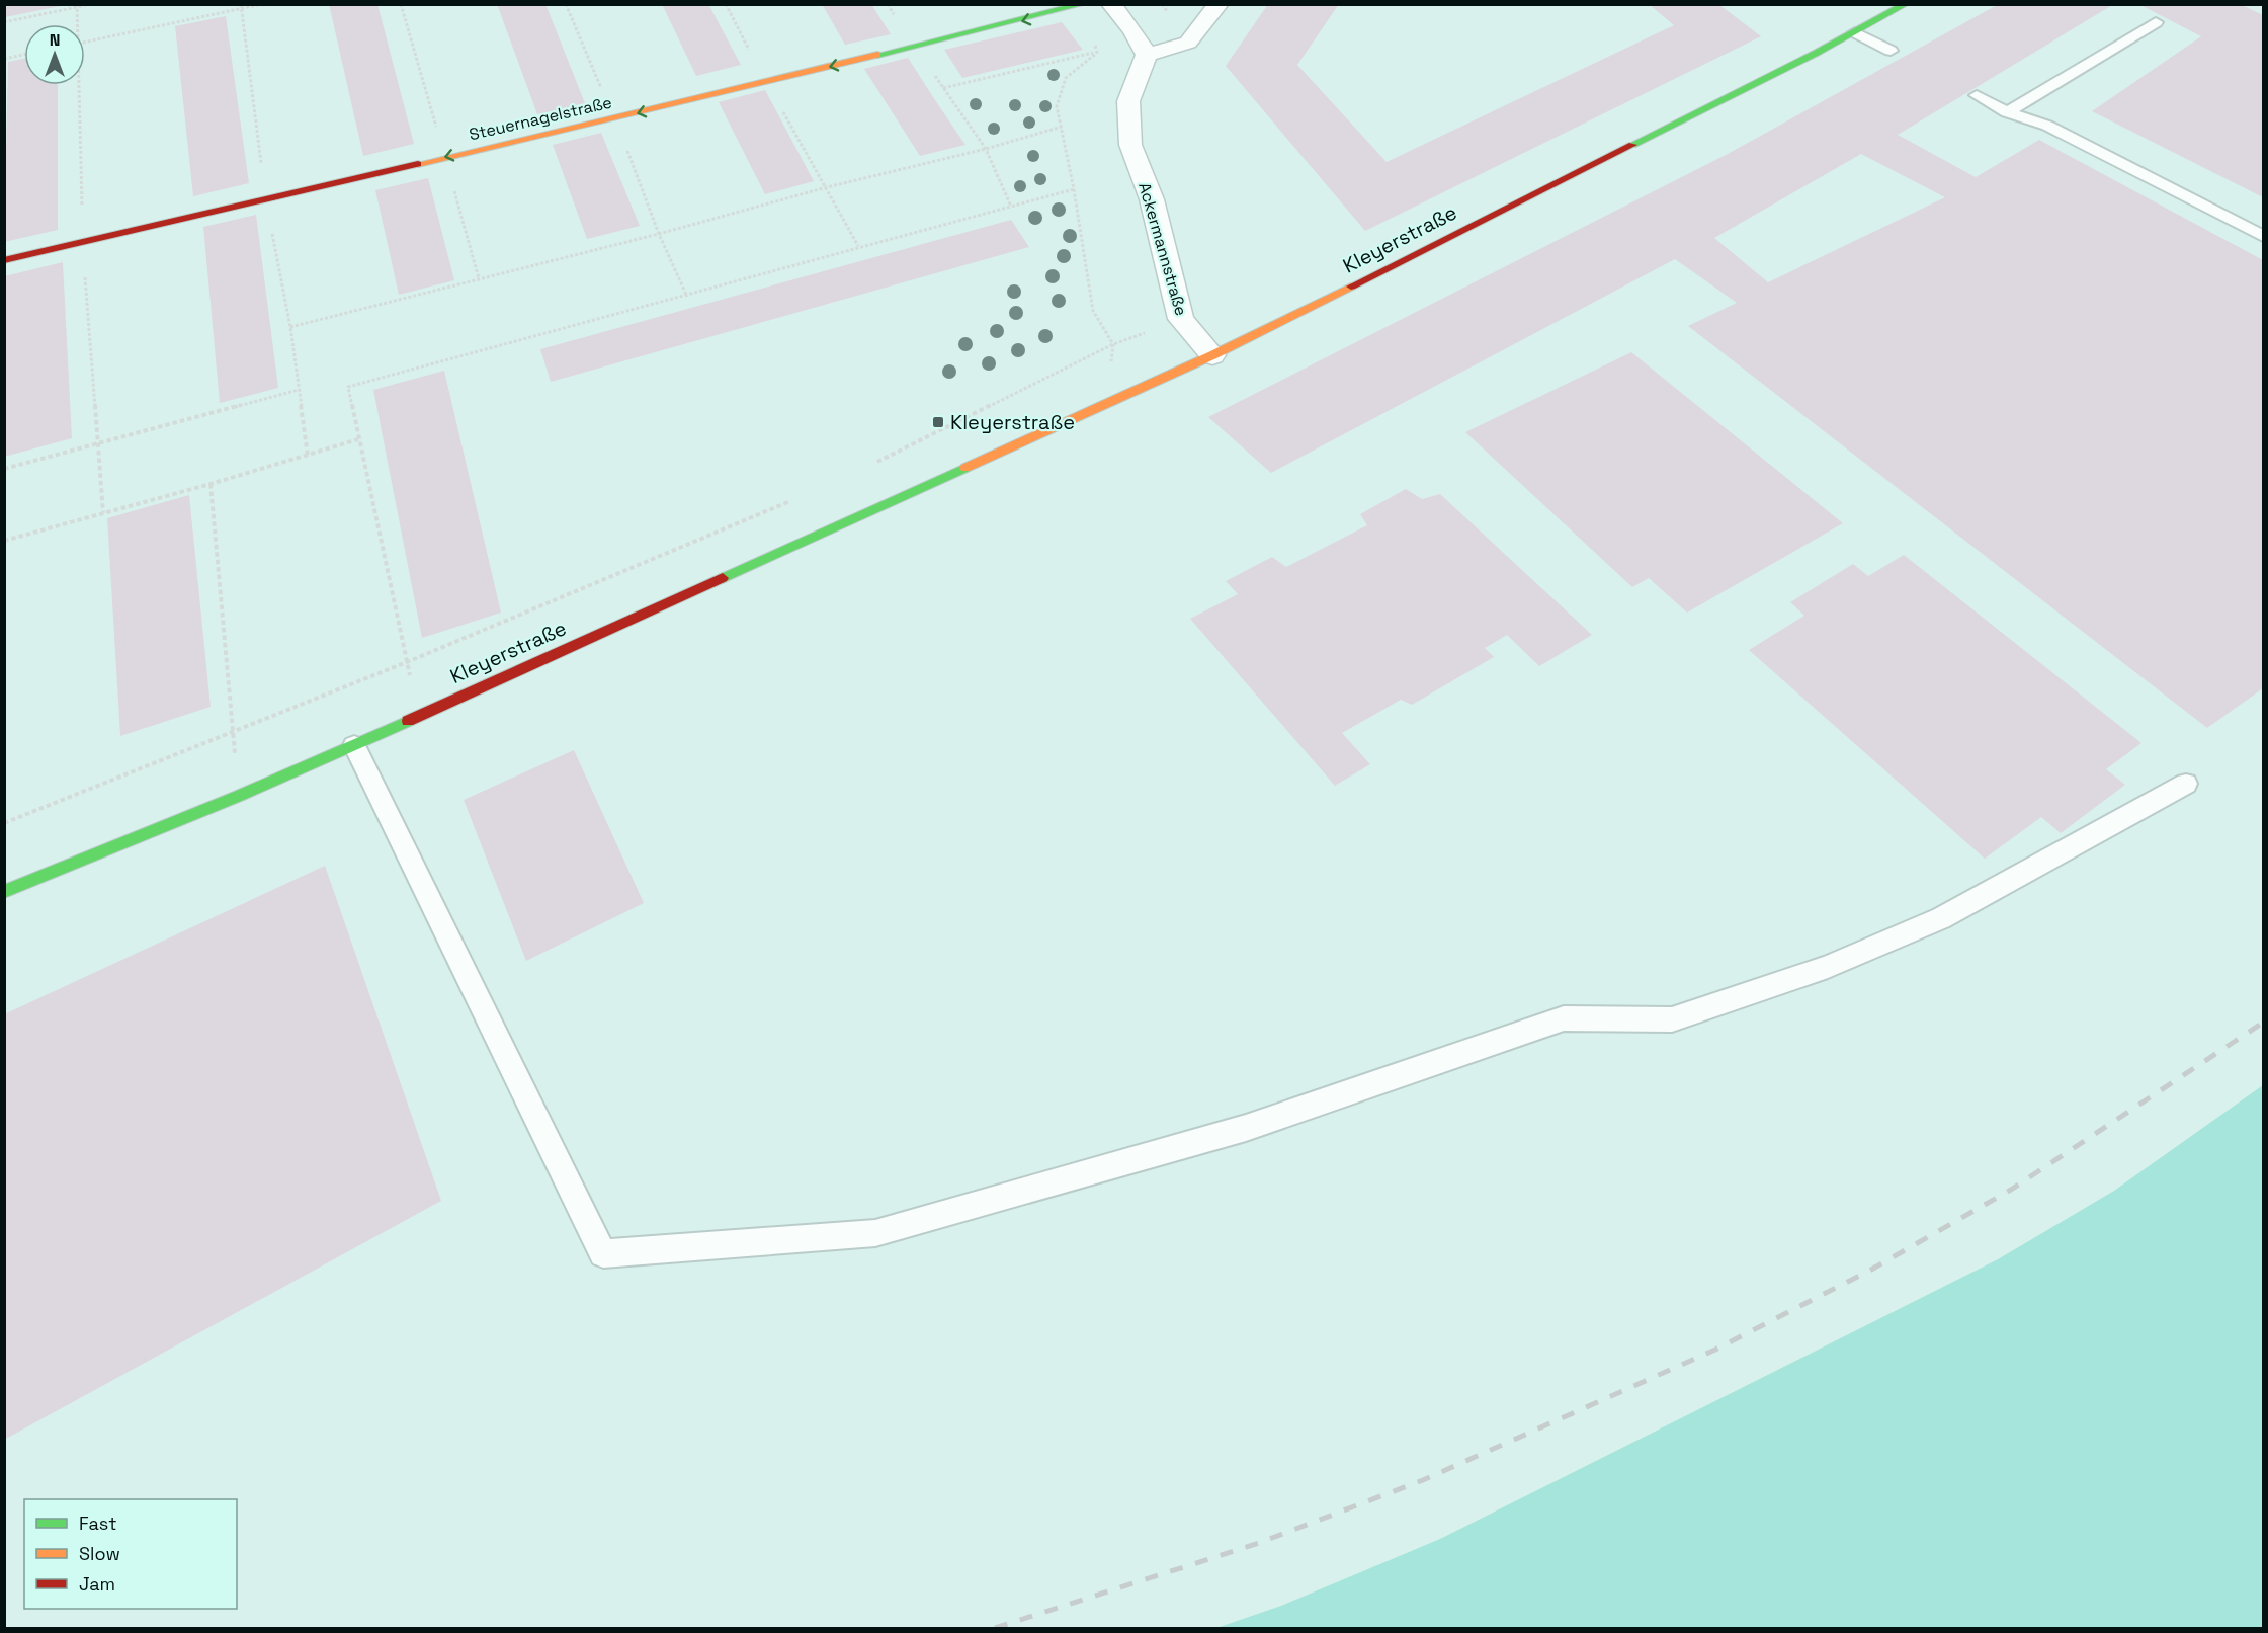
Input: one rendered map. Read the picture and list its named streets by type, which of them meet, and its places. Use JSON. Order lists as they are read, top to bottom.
{
  "streets": {
    "street": ["Steuernagelstraße", "Kleyerstraße", "Ackermannstraße"]
  },
  "crossings": [
    ["Kleyerstraße", "Ackermannstraße"]
  ],
  "one_way": ["Steuernagelstraße"],
  "places": {
    "transit": ["Kleyerstraße"]
  },
  "legend": ["Fast", "Slow", "Jam"],
  "north": "top"
}
